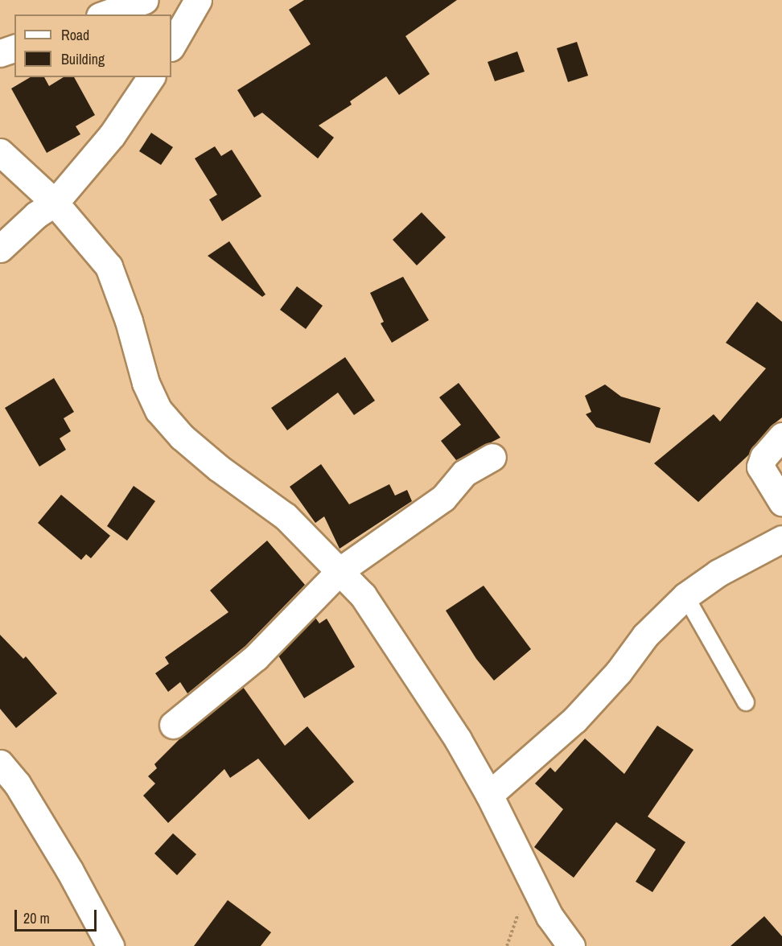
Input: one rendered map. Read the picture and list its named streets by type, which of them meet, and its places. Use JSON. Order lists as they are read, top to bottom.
{
  "legend": ["Road", "Building"],
  "scale_bar": "20 m"
}
